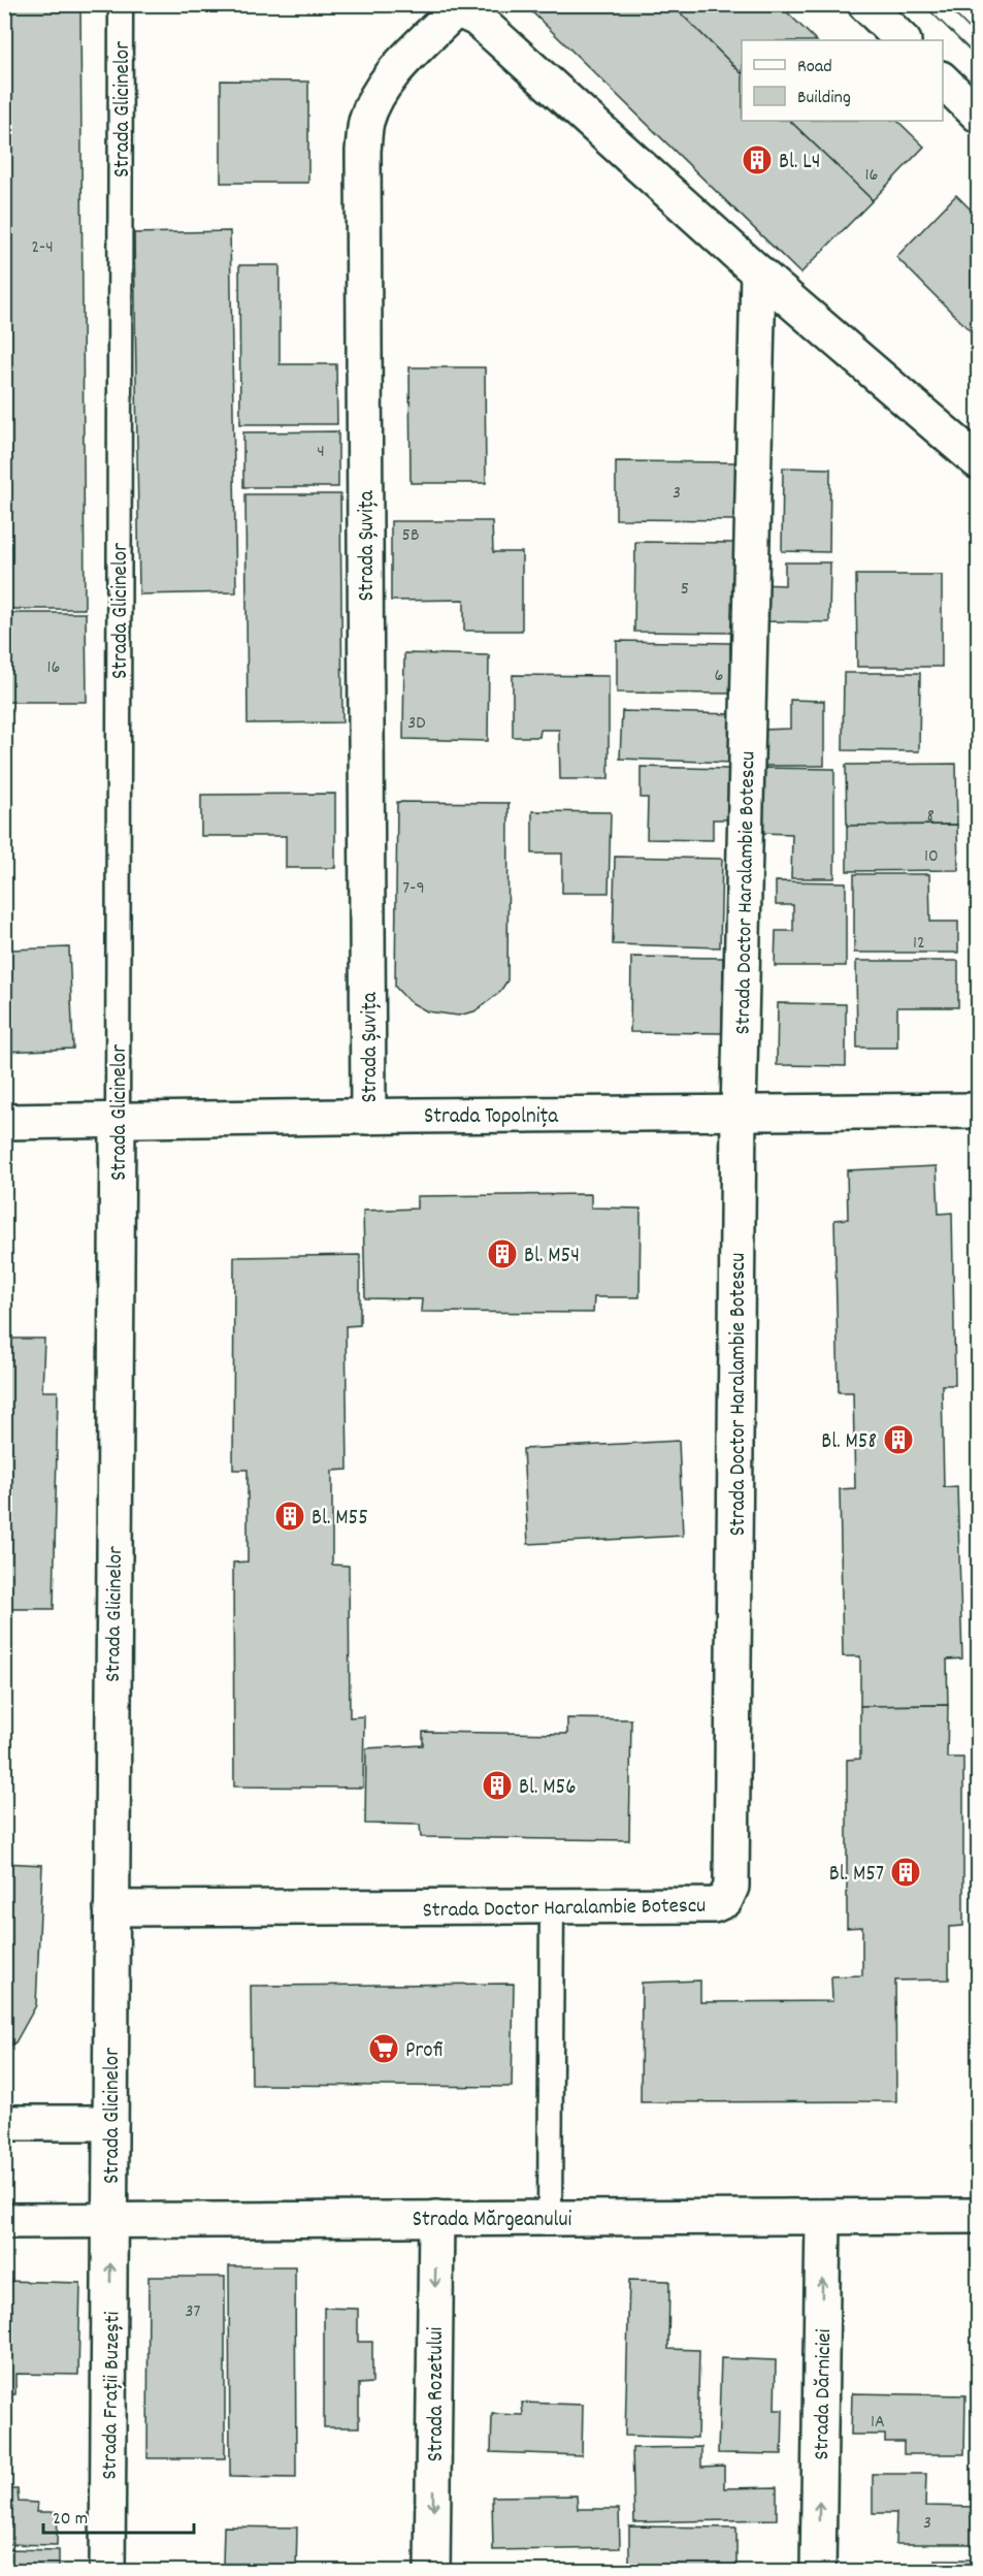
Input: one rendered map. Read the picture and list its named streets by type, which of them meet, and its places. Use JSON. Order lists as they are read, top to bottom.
{
  "streets": {
    "street": [
      "Strada Glicinelor",
      "Strada Șuvița",
      "Strada Doctor Haralambie Botescu",
      "Strada Topolnița",
      "Strada Mărgeanului",
      "Strada Rozetului",
      "Strada Dărniciei",
      "Strada Frații Buzești"
    ]
  },
  "crossings": [
    ["Strada Glicinelor", "Strada Doctor Haralambie Botescu"],
    ["Strada Glicinelor", "Strada Topolnița"],
    ["Strada Glicinelor", "Strada Mărgeanului"],
    ["Strada Glicinelor", "Strada Frații Buzești"],
    ["Strada Șuvița", "Strada Doctor Haralambie Botescu"],
    ["Strada Șuvița", "Strada Topolnița"],
    ["Strada Doctor Haralambie Botescu", "Strada Topolnița"],
    ["Strada Mărgeanului", "Strada Rozetului"],
    ["Strada Mărgeanului", "Strada Dărniciei"],
    ["Strada Mărgeanului", "Strada Frații Buzești"]
  ],
  "one_way": ["Strada Rozetului", "Strada Dărniciei", "Strada Frații Buzești"],
  "places": {
    "building": [
      "Bl. L4",
      "Bl. M54",
      "Bl. M58",
      "Bl. M55",
      "Bl. M56",
      "Bl. M57"
    ],
    "supermarket": ["Profi"]
  },
  "house_numbers": [
    "16",
    "2-4",
    "4",
    "3",
    "5B",
    "5",
    "16",
    "6",
    "3D",
    "8",
    "10",
    "7-9",
    "12",
    "37",
    "1A",
    "3"
  ],
  "legend": ["Road", "Building"],
  "scale_bar": "20 m"
}
